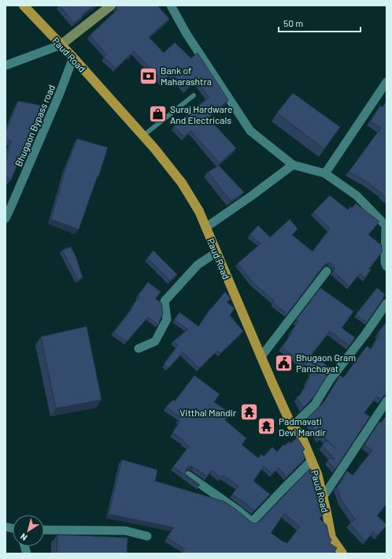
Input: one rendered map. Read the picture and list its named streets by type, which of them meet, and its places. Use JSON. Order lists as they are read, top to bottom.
{
  "streets": {
    "main road": ["Paud Road"],
    "street": ["Bhugaon Bypass road"]
  },
  "crossings": [
    ["Paud Road", "Bhugaon Bypass road"]
  ],
  "places": {
    "bank": ["Bank of Maharashtra"],
    "shop": ["Suraj Hardware And Electricals"],
    "public building": ["Bhugaon Gram Panchayat"],
    "temple": ["Vitthal Mandir", "Padmavati Devi Mandir"]
  },
  "scale_bar": "50 m",
  "north": "bottom left"
}
